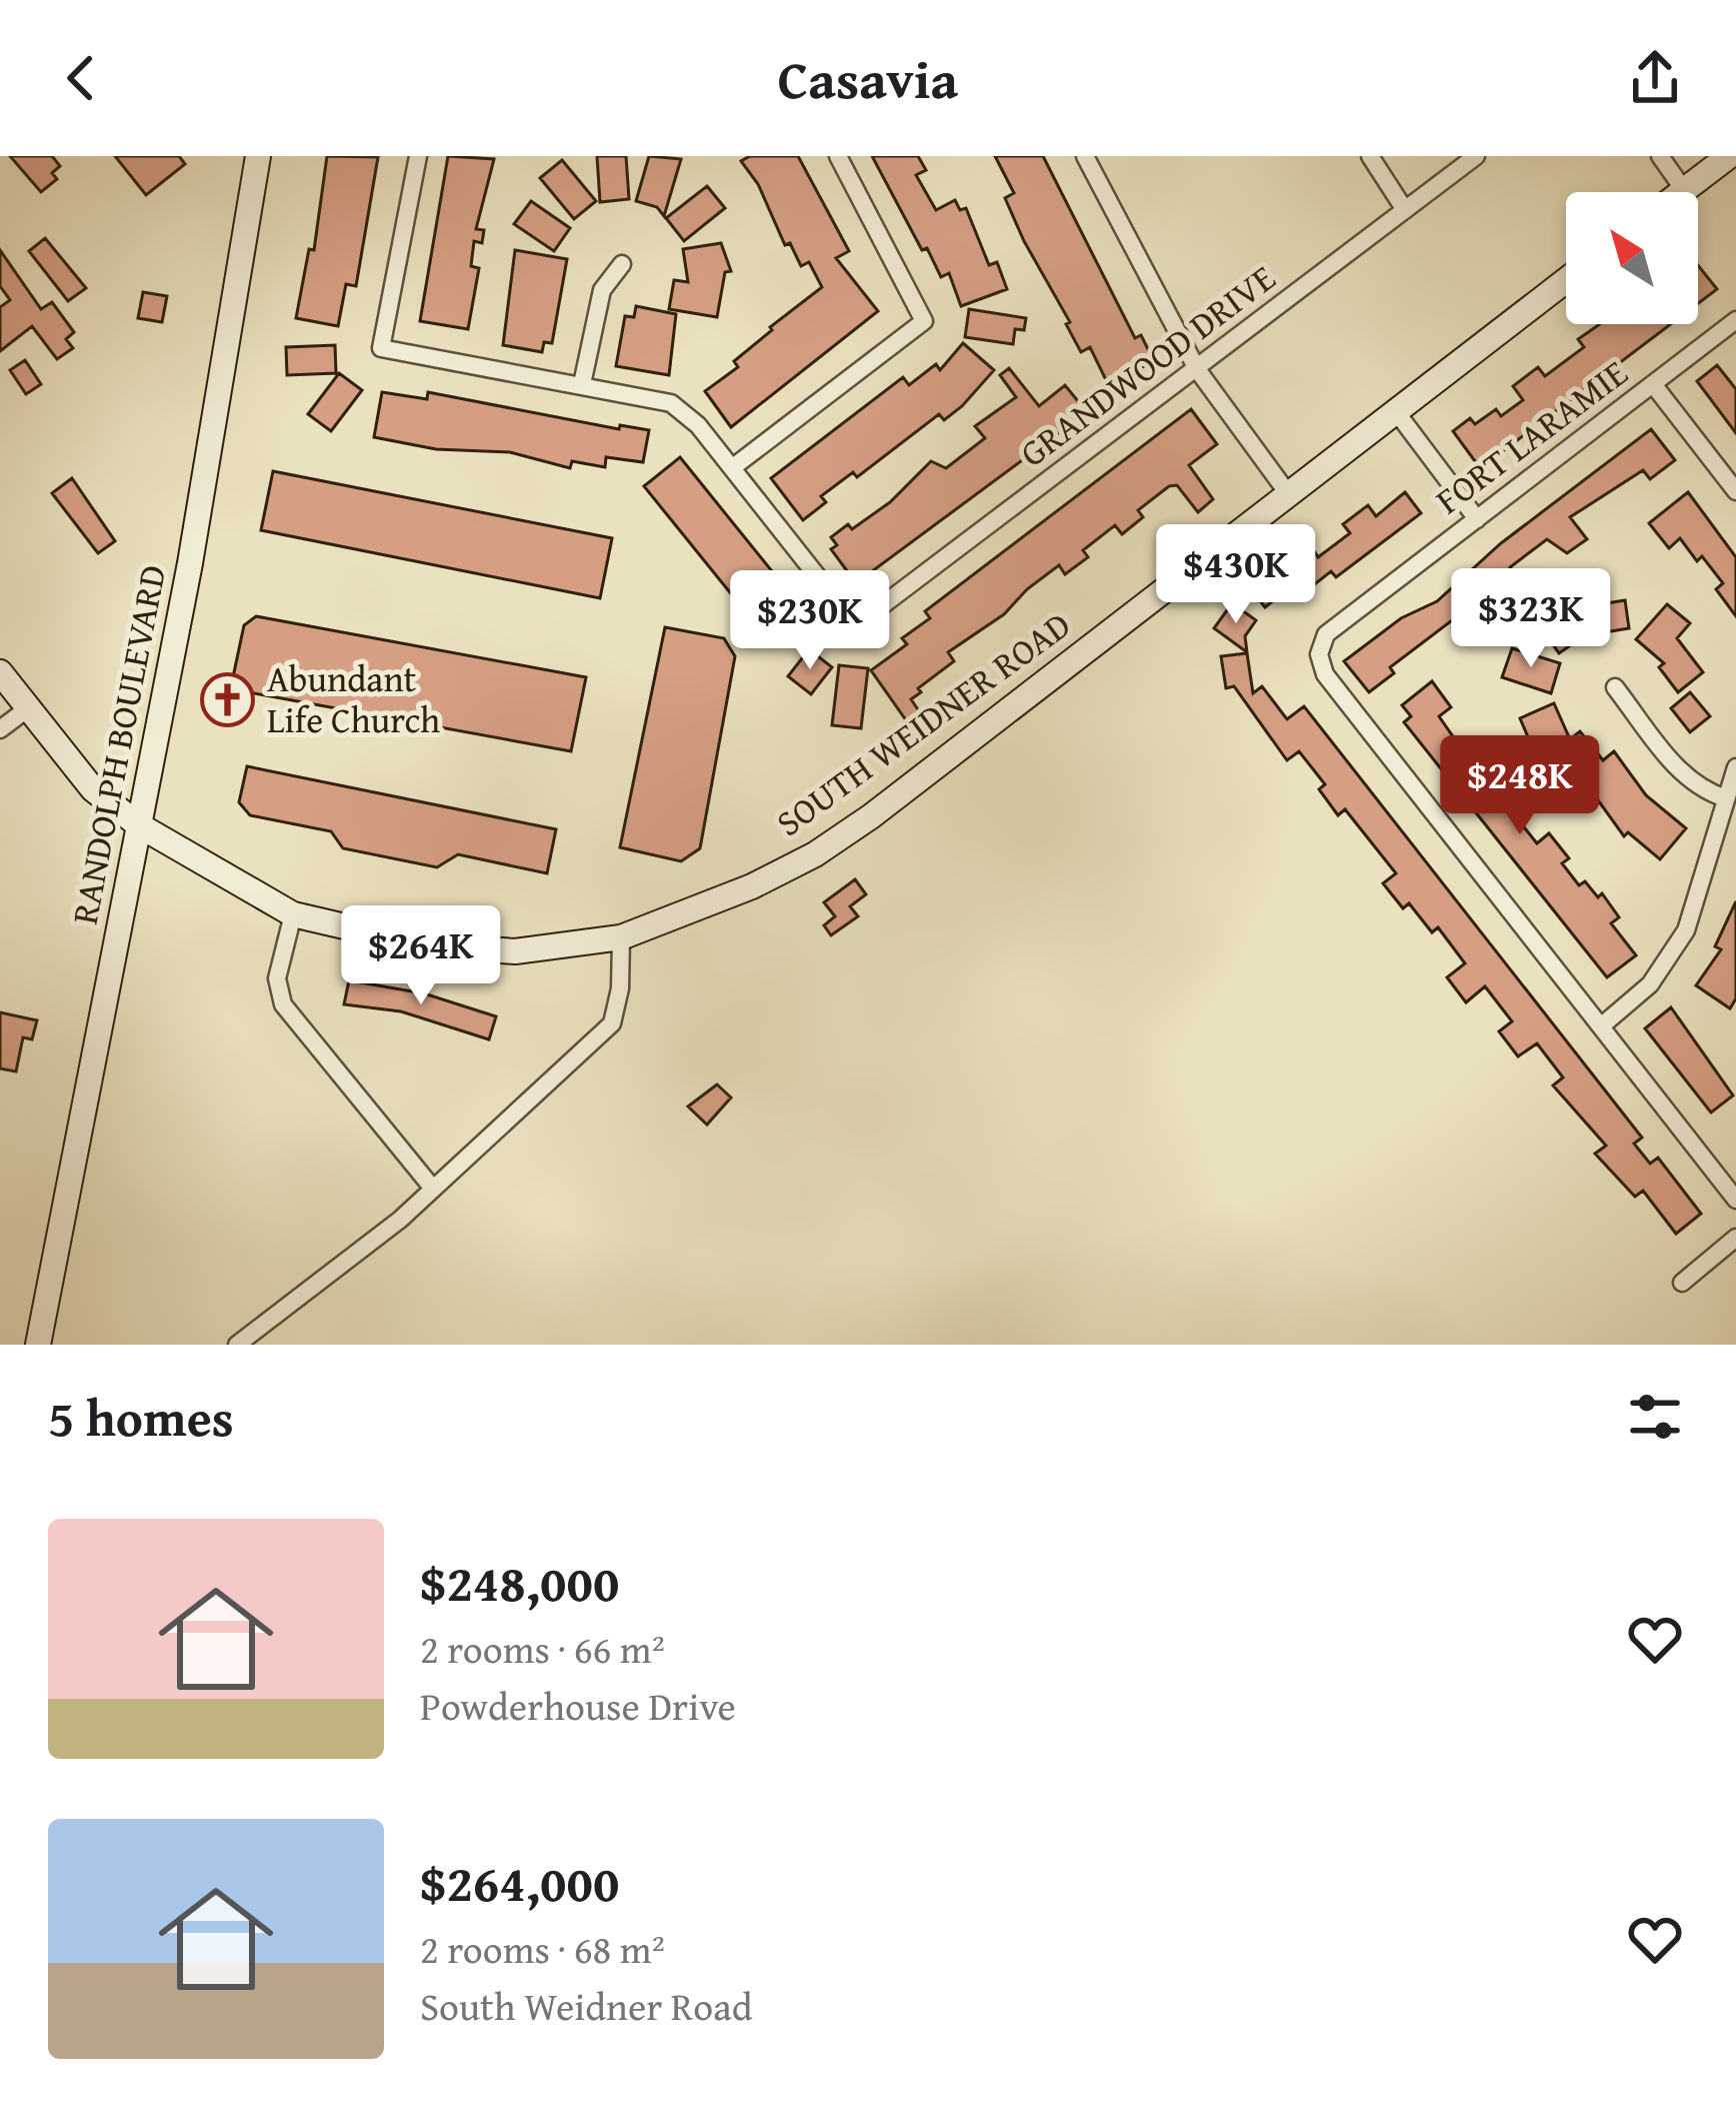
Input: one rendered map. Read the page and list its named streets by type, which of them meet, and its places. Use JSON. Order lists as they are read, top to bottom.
{
  "streets": {
    "main road": ["SOUTH WEIDNER ROAD", "RANDOLPH BOULEVARD"],
    "street": ["GRANDWOOD DRIVE", "FORT LARAMIE"]
  },
  "crossings": [
    ["SOUTH WEIDNER ROAD", "RANDOLPH BOULEVARD"]
  ],
  "places": {
    "church": ["Abundant Life Church"]
  },
  "north": "top left",
  "page": {
    "header": "Casavia",
    "price": [
      "$430K",
      "$323K",
      "$230K",
      "$248K",
      "$264K"
    ],
    "heading": "5 homes",
    "list": [
      {
        "name": "$248,000",
        "note": "2 rooms · 66 m² · Powderhouse Drive"
      },
      {
        "name": "$264,000",
        "note": "2 rooms · 68 m² · South Weidner Road"
      }
    ]
  }
}
